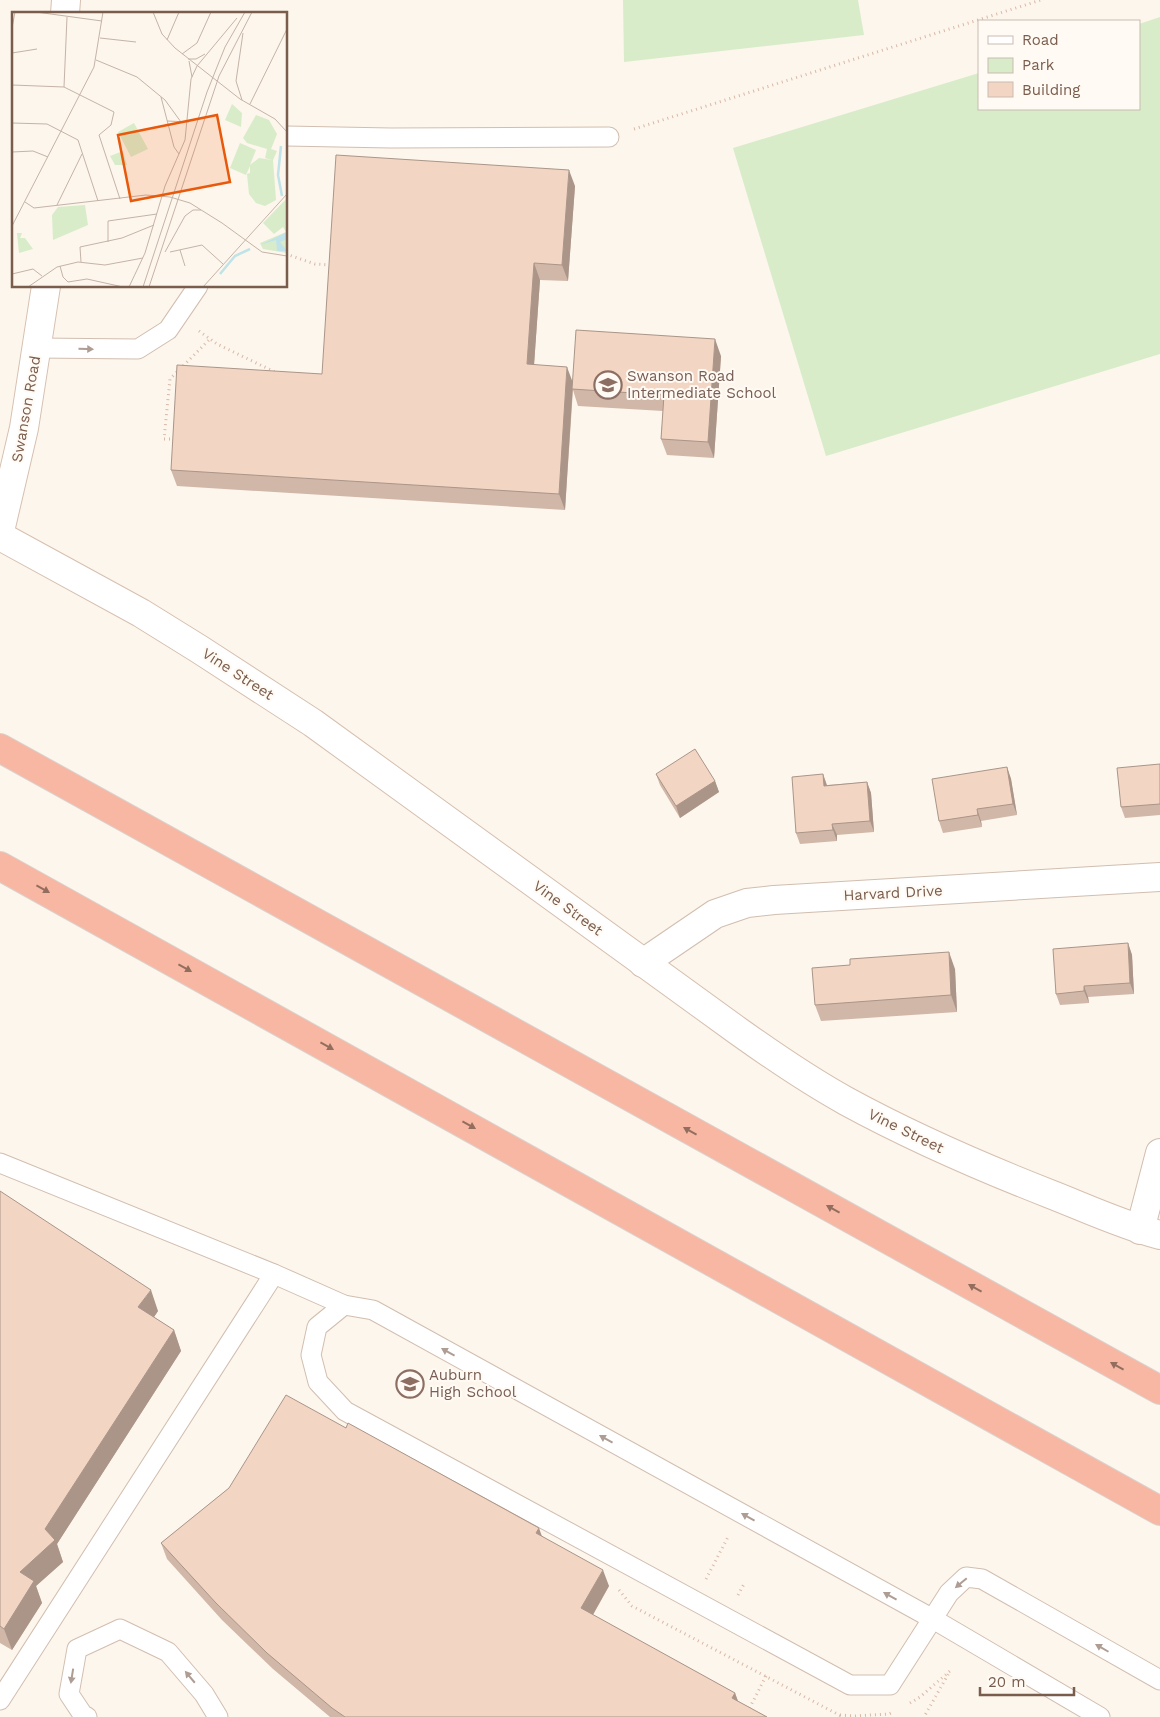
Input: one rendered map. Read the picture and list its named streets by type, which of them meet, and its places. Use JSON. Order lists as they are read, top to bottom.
{
  "streets": {
    "street": ["Swanson Road", "Vine Street", "Harvard Drive"]
  },
  "crossings": [
    ["Vine Street", "Harvard Drive"]
  ],
  "places": {
    "school or university": ["Swanson Road Intermediate School", "Auburn High School"]
  },
  "legend": ["Road", "Park", "Building"],
  "scale_bar": "20 m"
}
